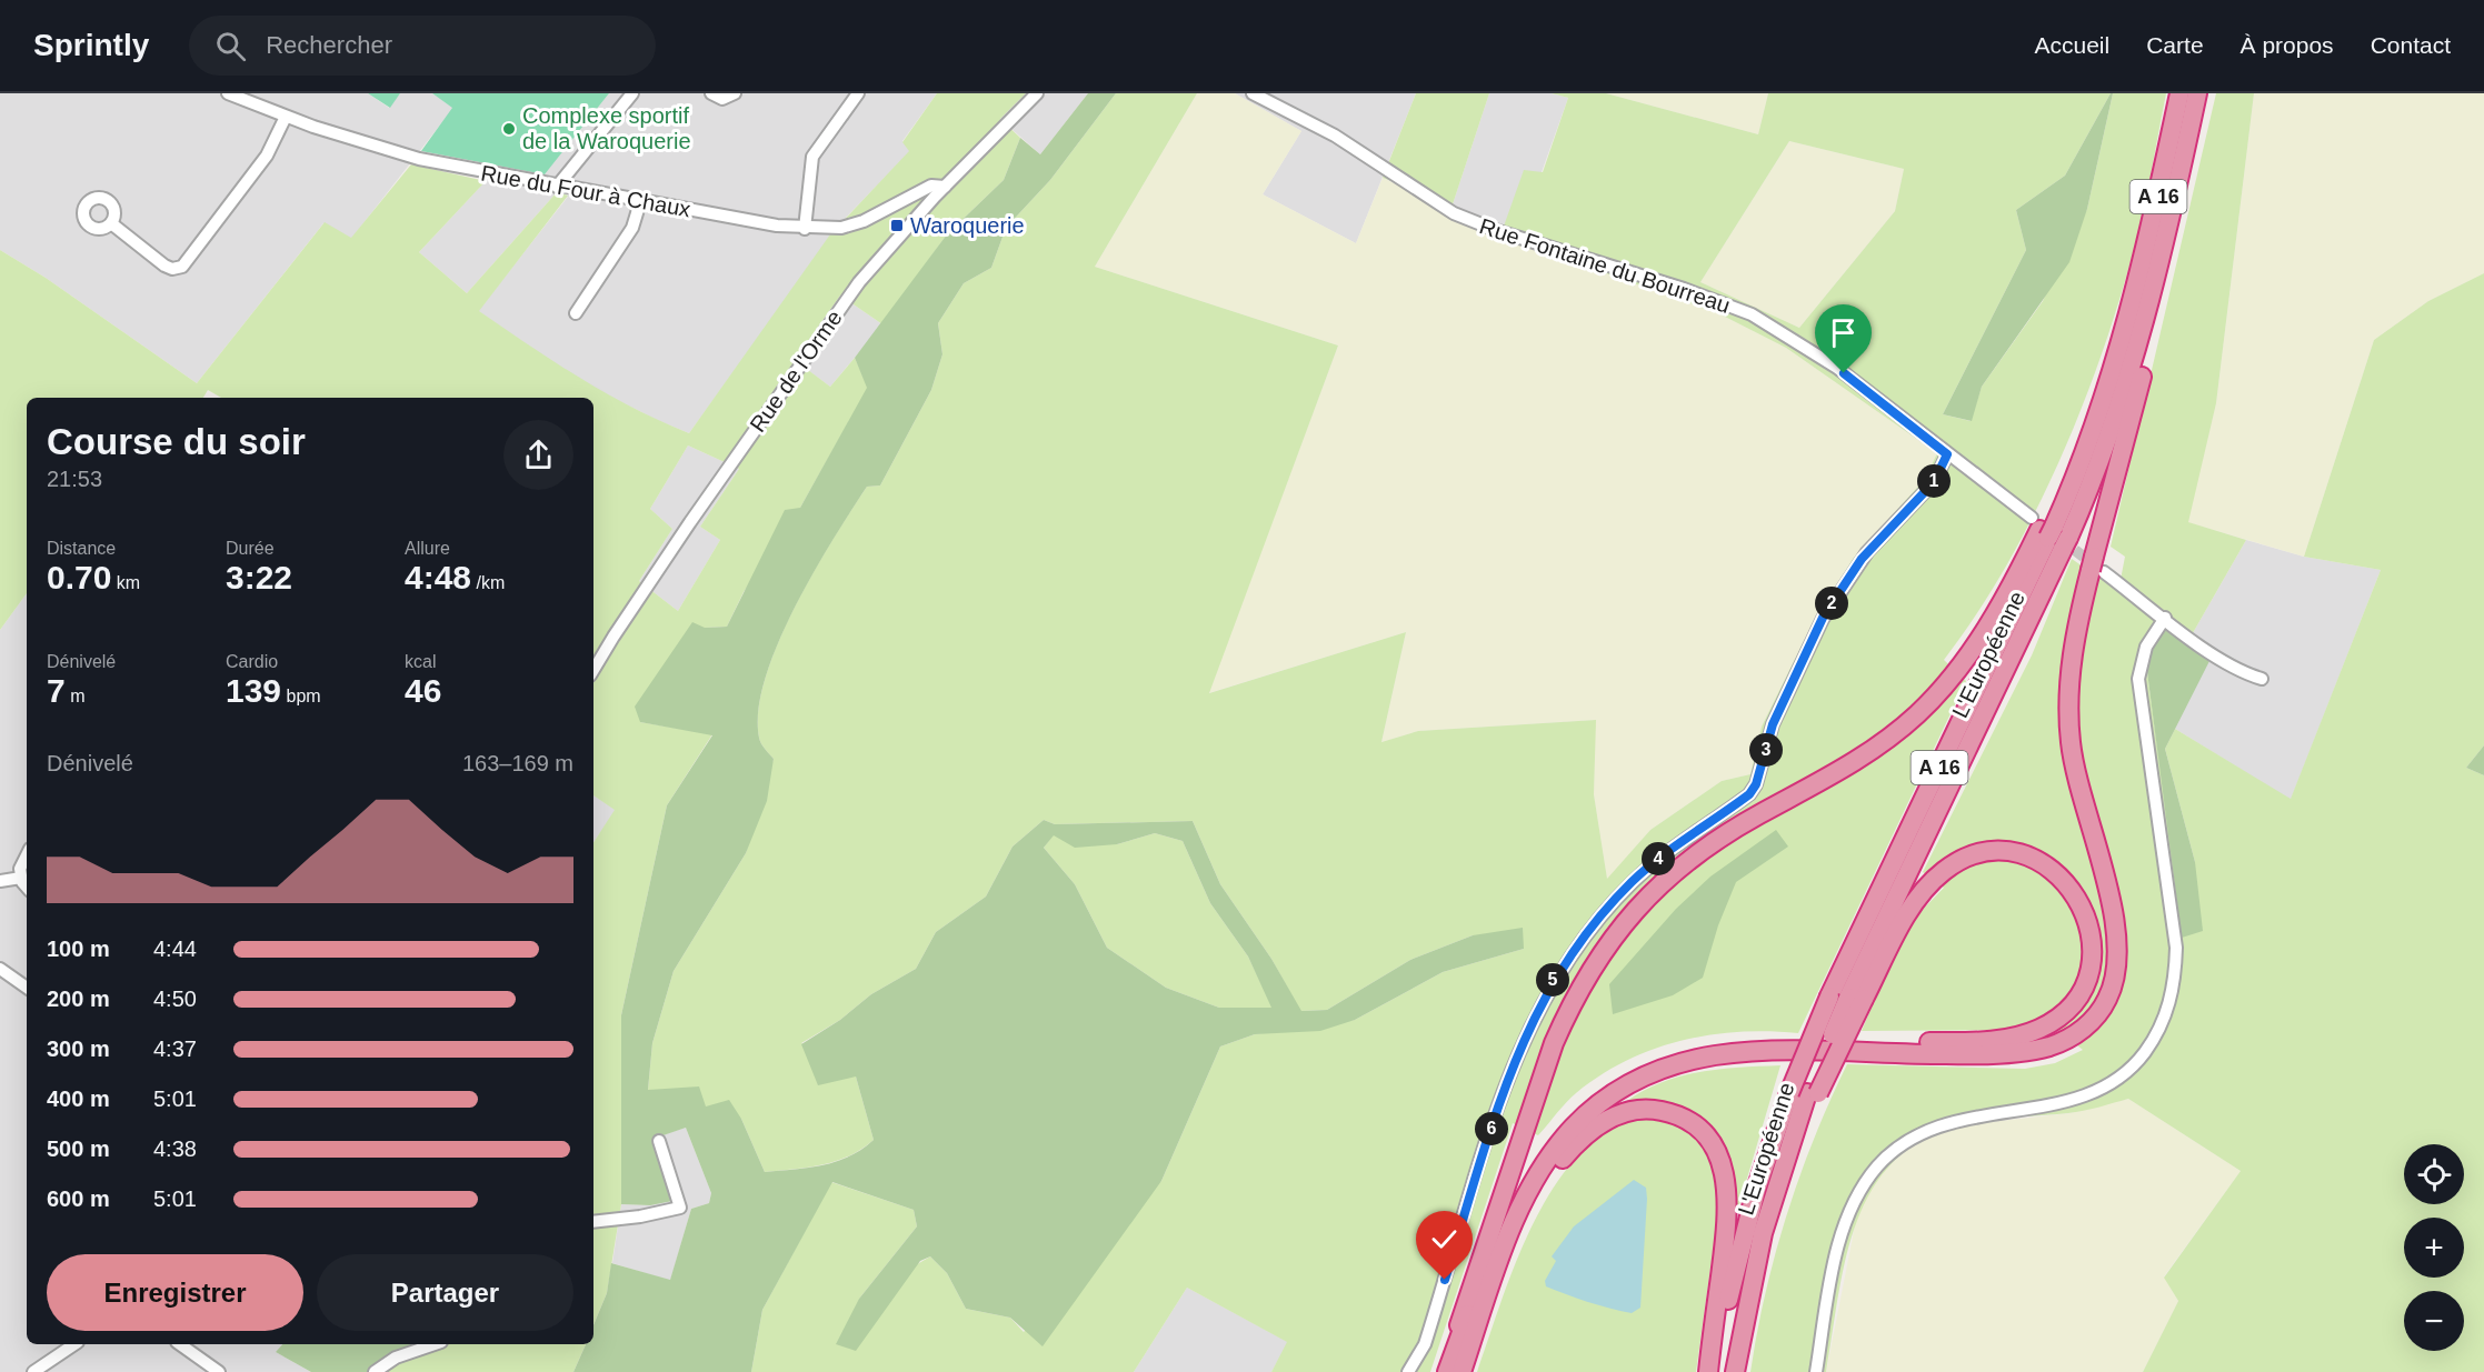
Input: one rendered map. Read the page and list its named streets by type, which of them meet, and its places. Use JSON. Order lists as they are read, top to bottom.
{
  "streets": {
    "highway": ["A 16", "L'Européenne"],
    "street": ["Rue du Four à Chaux", "Rue Fontaine du Bourreau", "Rue de l'Orme"]
  },
  "crossings": [
    ["Rue du Four à Chaux", "Rue de l'Orme"],
    ["Rue Fontaine du Bourreau", "L'Européenne"]
  ],
  "places": {
    "other": ["Complexe sportif de la Waroquerie"],
    "transit": ["Waroquerie"]
  },
  "page": {
    "header": "Sprintly",
    "search": "Rechercher",
    "nav": [
      "Accueil",
      "Carte",
      "À propos",
      "Contact"
    ],
    "heading": ["Course du soir", "21:53"],
    "pins": [
      "1",
      "2",
      "3",
      "4",
      "5",
      "6"
    ],
    "stats": [
      ["Distance", "0.70 km"],
      ["Durée", "3:22"],
      ["Allure", "4:48 /km"],
      ["Dénivelé", "7 m"],
      ["Cardio", "139 bpm"],
      ["kcal", "46"]
    ],
    "chart": ["Dénivelé", "163–169 m"],
    "list": [
      {
        "name": "100 m",
        "note": "4:44"
      },
      {
        "name": "200 m",
        "note": "4:50"
      },
      {
        "name": "300 m",
        "note": "4:37"
      },
      {
        "name": "400 m",
        "note": "5:01"
      },
      {
        "name": "500 m",
        "note": "4:38"
      },
      {
        "name": "600 m",
        "note": "5:01"
      }
    ],
    "map_buttons": ["+", "−"],
    "buttons": ["Enregistrer", "Partager"]
  }
}
